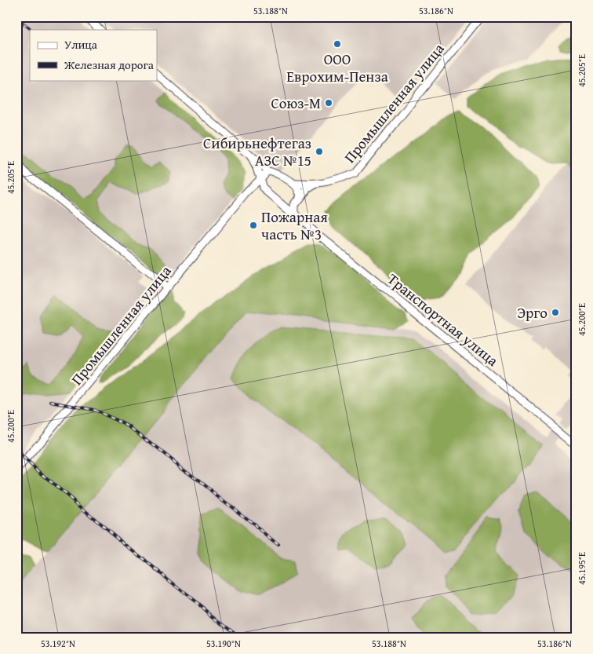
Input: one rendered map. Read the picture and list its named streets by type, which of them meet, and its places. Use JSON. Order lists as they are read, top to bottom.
{
  "streets": {
    "street": ["Промышленная улица", "Транспортная улица"]
  },
  "places": [
    "ООО Еврохим-Пенза",
    "Союз-М",
    "Сибирьнефтегаз АЗС №15",
    "Пожарная часть №3",
    "Эрго"
  ],
  "legend": ["Улица", "Железная дорога"],
  "coordinates": [
    "53.188°N",
    "53.186°N",
    "45.205°E",
    "45.200°E",
    "45.195°E",
    "53.192°N",
    "53.190°N"
  ]
}
